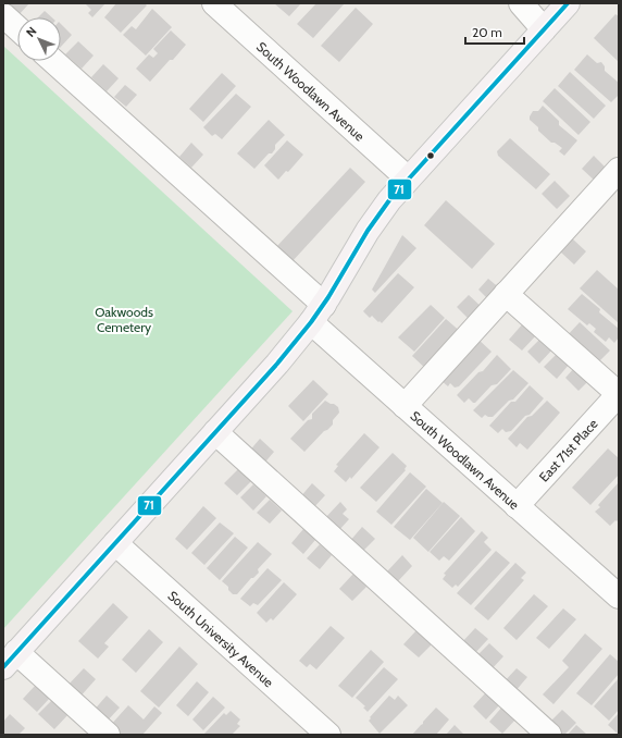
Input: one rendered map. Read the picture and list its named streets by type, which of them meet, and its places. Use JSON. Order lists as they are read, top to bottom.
{
  "streets": {
    "street": ["South Woodlawn Avenue", "East 71st Place", "South University Avenue"]
  },
  "crossings": [
    ["South Woodlawn Avenue", "East 71st Place"]
  ],
  "parks": ["Oakwoods Cemetery"],
  "lines": ["transit line 71"],
  "scale_bar": "20 m",
  "north": "top left"
}
